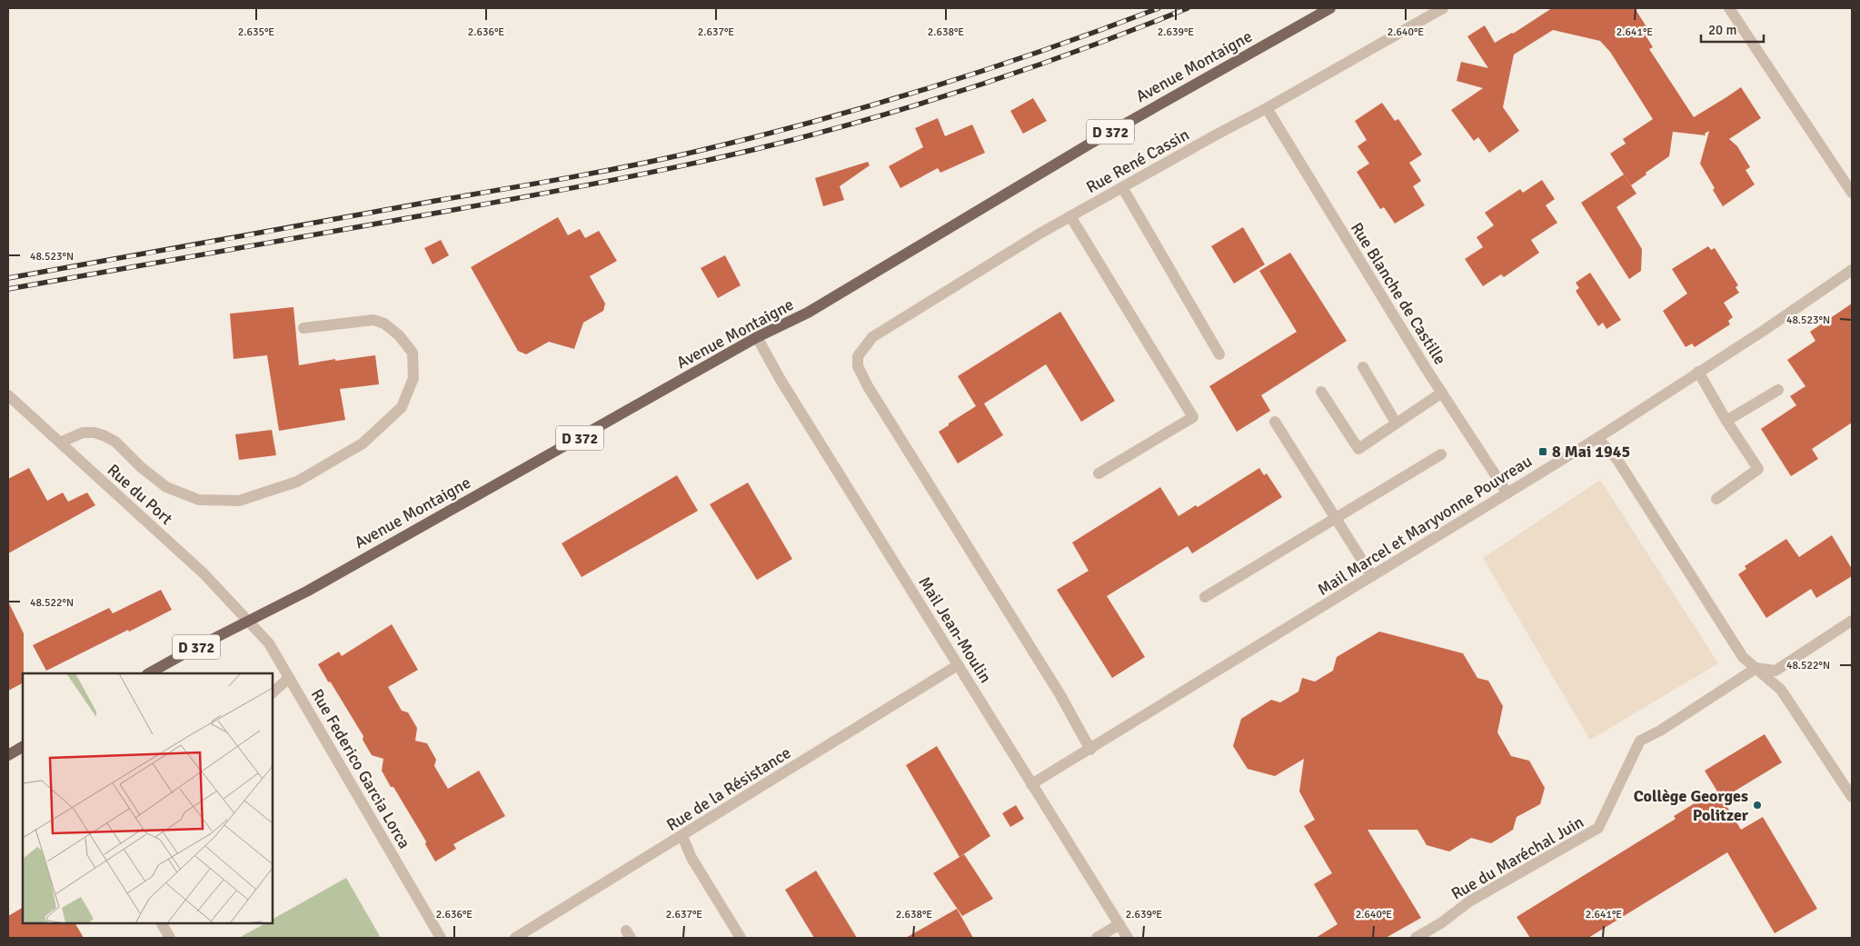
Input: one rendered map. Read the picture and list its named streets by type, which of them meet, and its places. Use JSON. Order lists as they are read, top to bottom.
{
  "streets": {
    "main road": ["Avenue Montaigne", "D 372"],
    "street": [
      "Rue René Cassin",
      "Rue Blanche de Castille",
      "Rue du Port",
      "Mail Marcel et Maryvonne Pouvreau",
      "Mail Jean-Moulin",
      "Rue Federico Garcia Lorca",
      "Rue de la Résistance",
      "Rue du Maréchal Juin"
    ]
  },
  "crossings": [
    ["Avenue Montaigne", "Rue du Port"],
    ["Avenue Montaigne", "Mail Jean-Moulin"],
    ["Avenue Montaigne", "Rue Federico Garcia Lorca"],
    ["Rue René Cassin", "Rue Blanche de Castille"],
    ["Rue René Cassin", "Mail Marcel et Maryvonne Pouvreau"],
    ["Rue Blanche de Castille", "Mail Marcel et Maryvonne Pouvreau"],
    ["Rue du Port", "Rue Federico Garcia Lorca"],
    ["Mail Marcel et Maryvonne Pouvreau", "Mail Jean-Moulin"],
    ["Mail Jean-Moulin", "Rue de la Résistance"]
  ],
  "places": {
    "transit": ["8 Mai 1945"],
    "other": ["Collège Georges Politzer"]
  },
  "scale_bar": "20 m",
  "coordinates": [
    "2.635°E",
    "2.636°E",
    "2.637°E",
    "2.638°E",
    "2.639°E",
    "2.640°E",
    "2.641°E",
    "48.523°N",
    "48.522°N"
  ]
}
